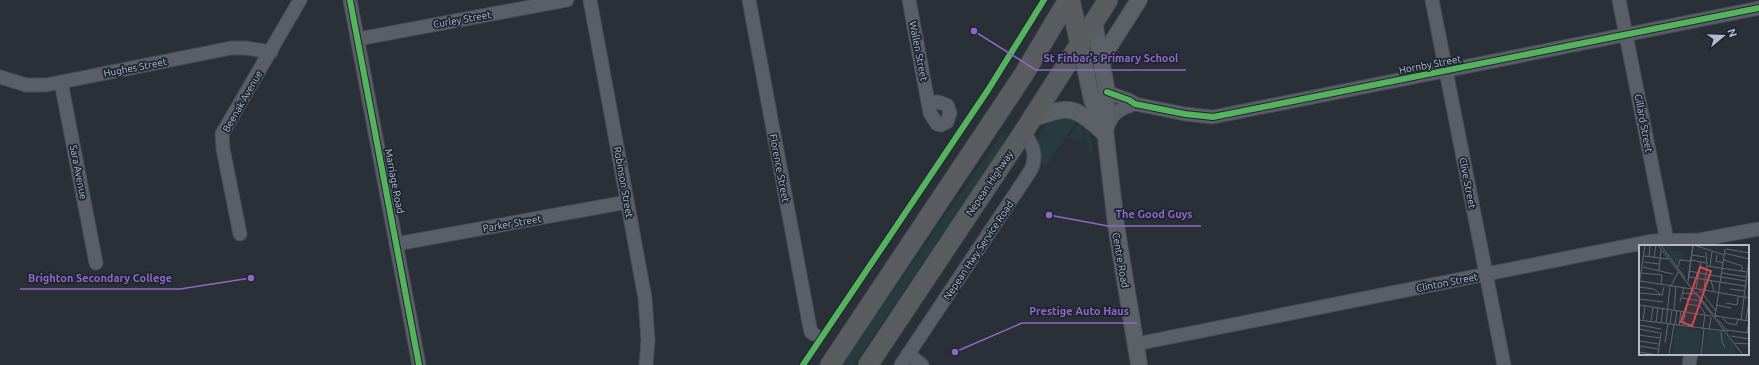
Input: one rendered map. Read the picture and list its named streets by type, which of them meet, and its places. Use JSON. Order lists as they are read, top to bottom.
{
  "streets": {
    "highway": ["Nepean Highway", "Centre Road"],
    "street": [
      "Curley Street",
      "Wallen Street",
      "Hornby Street",
      "Hughes Street",
      "Beenak Avenue",
      "Gillard Street",
      "Florence Street",
      "Sara Avenue",
      "Marriage Road",
      "Robinson Street",
      "Clive Street",
      "Parker Street",
      "Nepean Hwy Service Road",
      "Clinton Street"
    ]
  },
  "crossings": [
    ["Curley Street", "Marriage Road"],
    ["Hornby Street", "Gillard Street"],
    ["Hornby Street", "Clive Street"],
    ["Hornby Street", "Centre Road"],
    ["Hughes Street", "Beenak Avenue"],
    ["Hughes Street", "Sara Avenue"],
    ["Gillard Street", "Clinton Street"],
    ["Marriage Road", "Parker Street"],
    ["Robinson Street", "Parker Street"],
    ["Nepean Highway", "Nepean Hwy Service Road"],
    ["Nepean Highway", "Centre Road"],
    ["Clive Street", "Clinton Street"],
    ["Centre Road", "Clinton Street"]
  ],
  "places": [
    "St Finbar's Primary School",
    "The Good Guys",
    "Brighton Secondary College",
    "Prestige Auto Haus"
  ],
  "north": "right"
}
